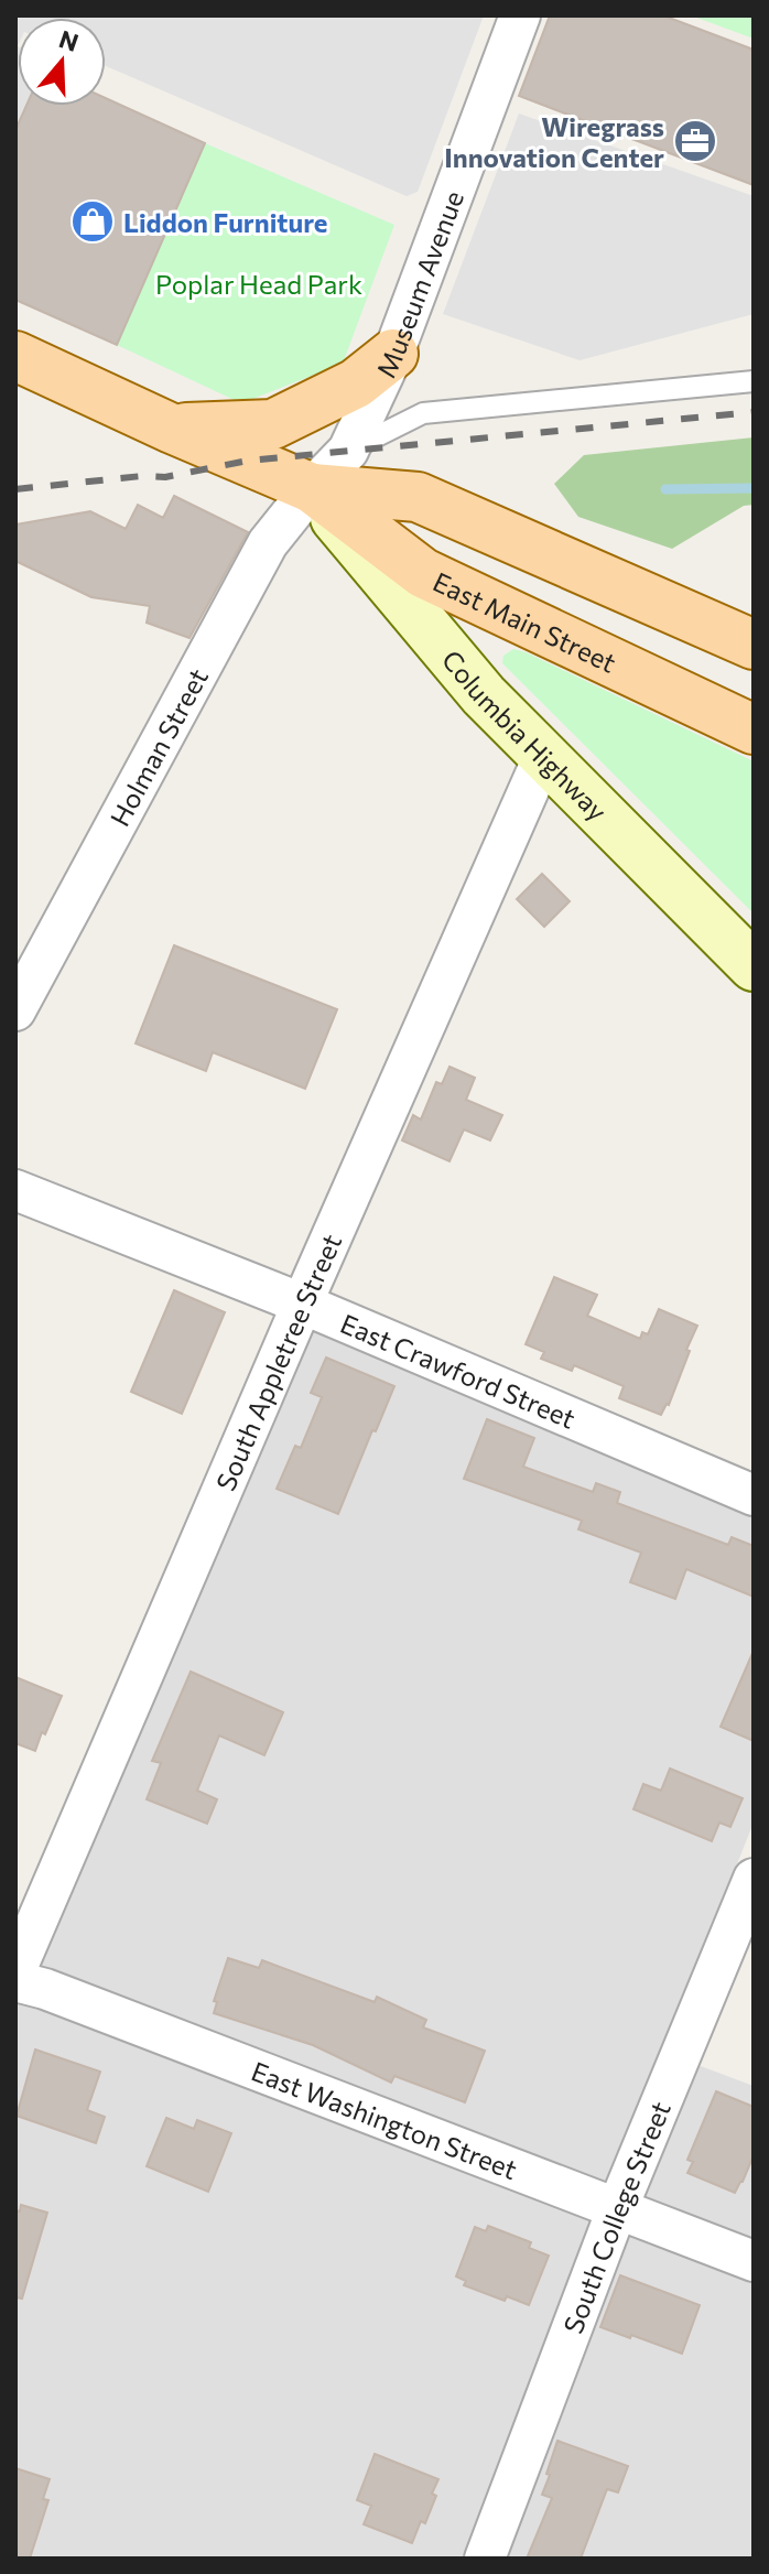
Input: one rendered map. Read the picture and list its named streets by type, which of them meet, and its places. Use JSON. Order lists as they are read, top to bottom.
{
  "streets": {
    "main road": ["East Main Street", "Columbia Highway"],
    "street": [
      "Museum Avenue",
      "Holman Street",
      "South Appletree Street",
      "East Crawford Street",
      "East Washington Street",
      "South College Street"
    ]
  },
  "crossings": [
    ["Museum Avenue", "East Main Street"],
    ["Museum Avenue", "Columbia Highway"],
    ["Museum Avenue", "Holman Street"],
    ["East Main Street", "Columbia Highway"],
    ["East Main Street", "Holman Street"],
    ["Columbia Highway", "Holman Street"],
    ["Columbia Highway", "South Appletree Street"],
    ["South Appletree Street", "East Crawford Street"],
    ["East Washington Street", "South College Street"]
  ],
  "parks": ["Poplar Head Park"],
  "places": {
    "office": ["Wiregrass Innovation Center"],
    "shop": ["Liddon Furniture"]
  },
  "north": "top"
}
